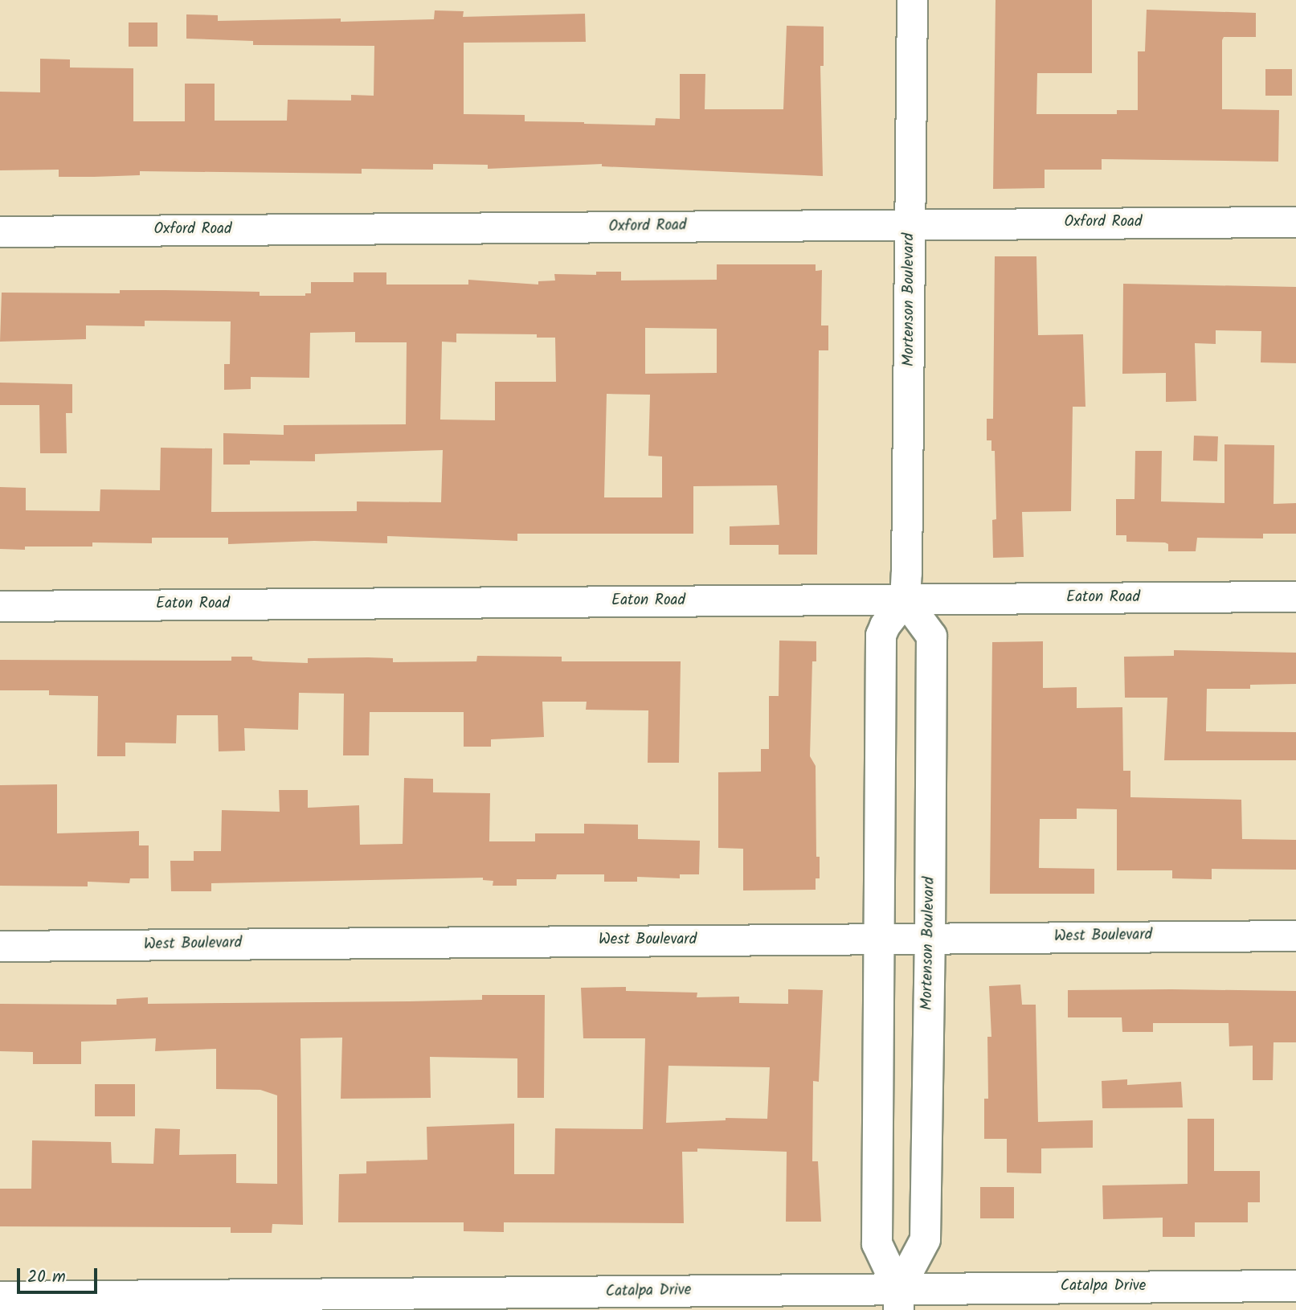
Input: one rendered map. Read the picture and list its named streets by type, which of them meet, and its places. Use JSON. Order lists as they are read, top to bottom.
{
  "streets": {
    "street": [
      "Oxford Road",
      "Mortenson Boulevard",
      "Eaton Road",
      "West Boulevard",
      "Catalpa Drive"
    ]
  },
  "crossings": [
    ["Oxford Road", "Mortenson Boulevard"],
    ["Mortenson Boulevard", "Eaton Road"],
    ["Mortenson Boulevard", "West Boulevard"],
    ["Mortenson Boulevard", "Catalpa Drive"]
  ],
  "scale_bar": "20 m"
}
